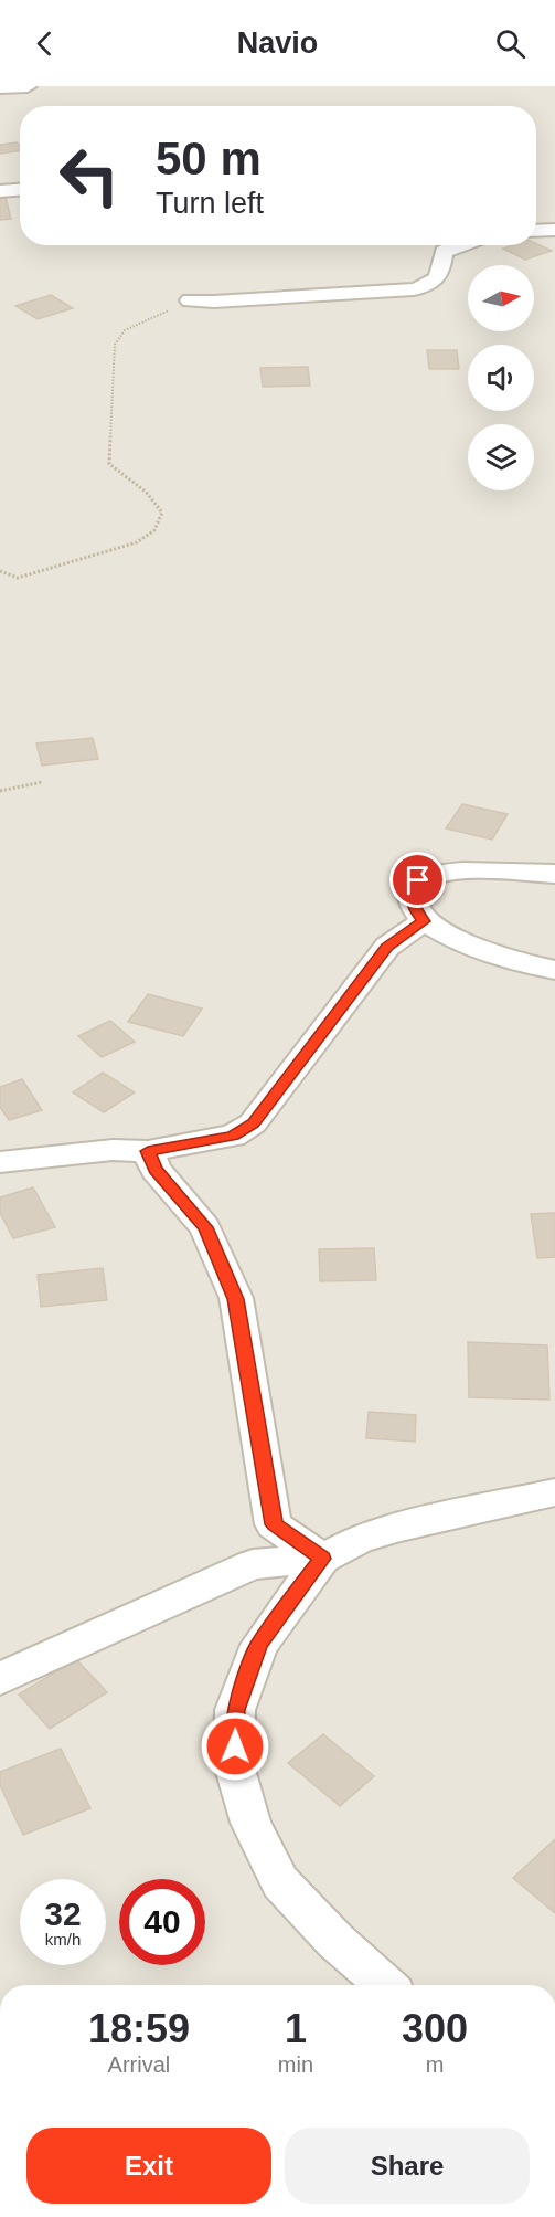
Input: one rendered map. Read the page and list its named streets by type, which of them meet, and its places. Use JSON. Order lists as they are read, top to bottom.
{
  "north": "right",
  "page": {
    "header": "Navio",
    "turn": ["50 m", "Turn left"],
    "speed": "32 km/h",
    "limit": "40",
    "eta": [
      "18:59",
      "Arrival",
      "1",
      "min",
      "300",
      "m"
    ],
    "buttons": ["Exit", "Share"]
  }
}
